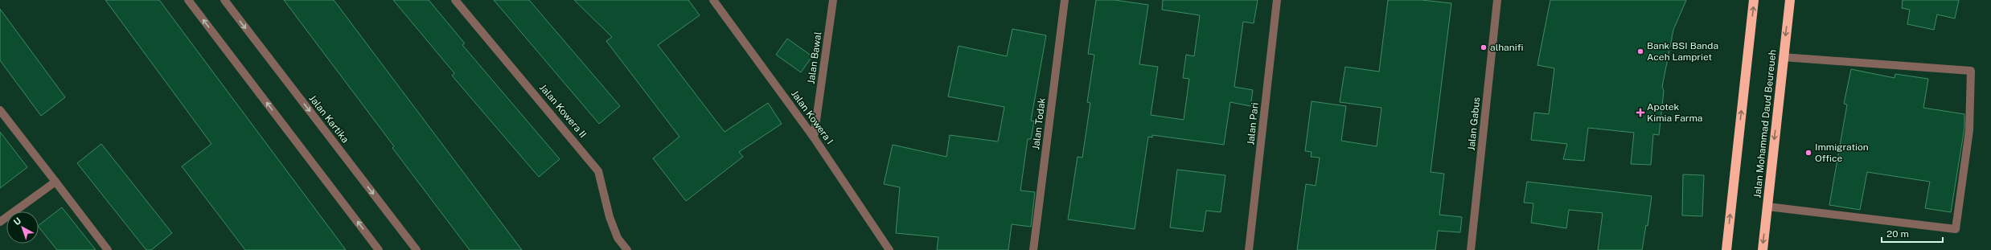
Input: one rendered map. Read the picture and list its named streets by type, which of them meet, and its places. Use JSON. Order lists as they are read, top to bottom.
{
  "streets": {
    "highway": ["Jalan Mohammad Daud Beureueh"],
    "street": [
      "Jalan Bawal",
      "Jalan Kowera II",
      "Jalan Kowera I",
      "Jalan Kartika",
      "Jalan Todak",
      "Jalan Pari",
      "Jalan Gabus"
    ]
  },
  "crossings": [
    ["Jalan Bawal", "Jalan Kowera I"]
  ],
  "places": {
    "other": ["alhanifi", "Bank BSI Banda Aceh Lampriet", "Immigration Office"],
    "health": ["Apotek Kimia Farma"]
  },
  "scale_bar": "20 m",
  "north": "top left"
}
